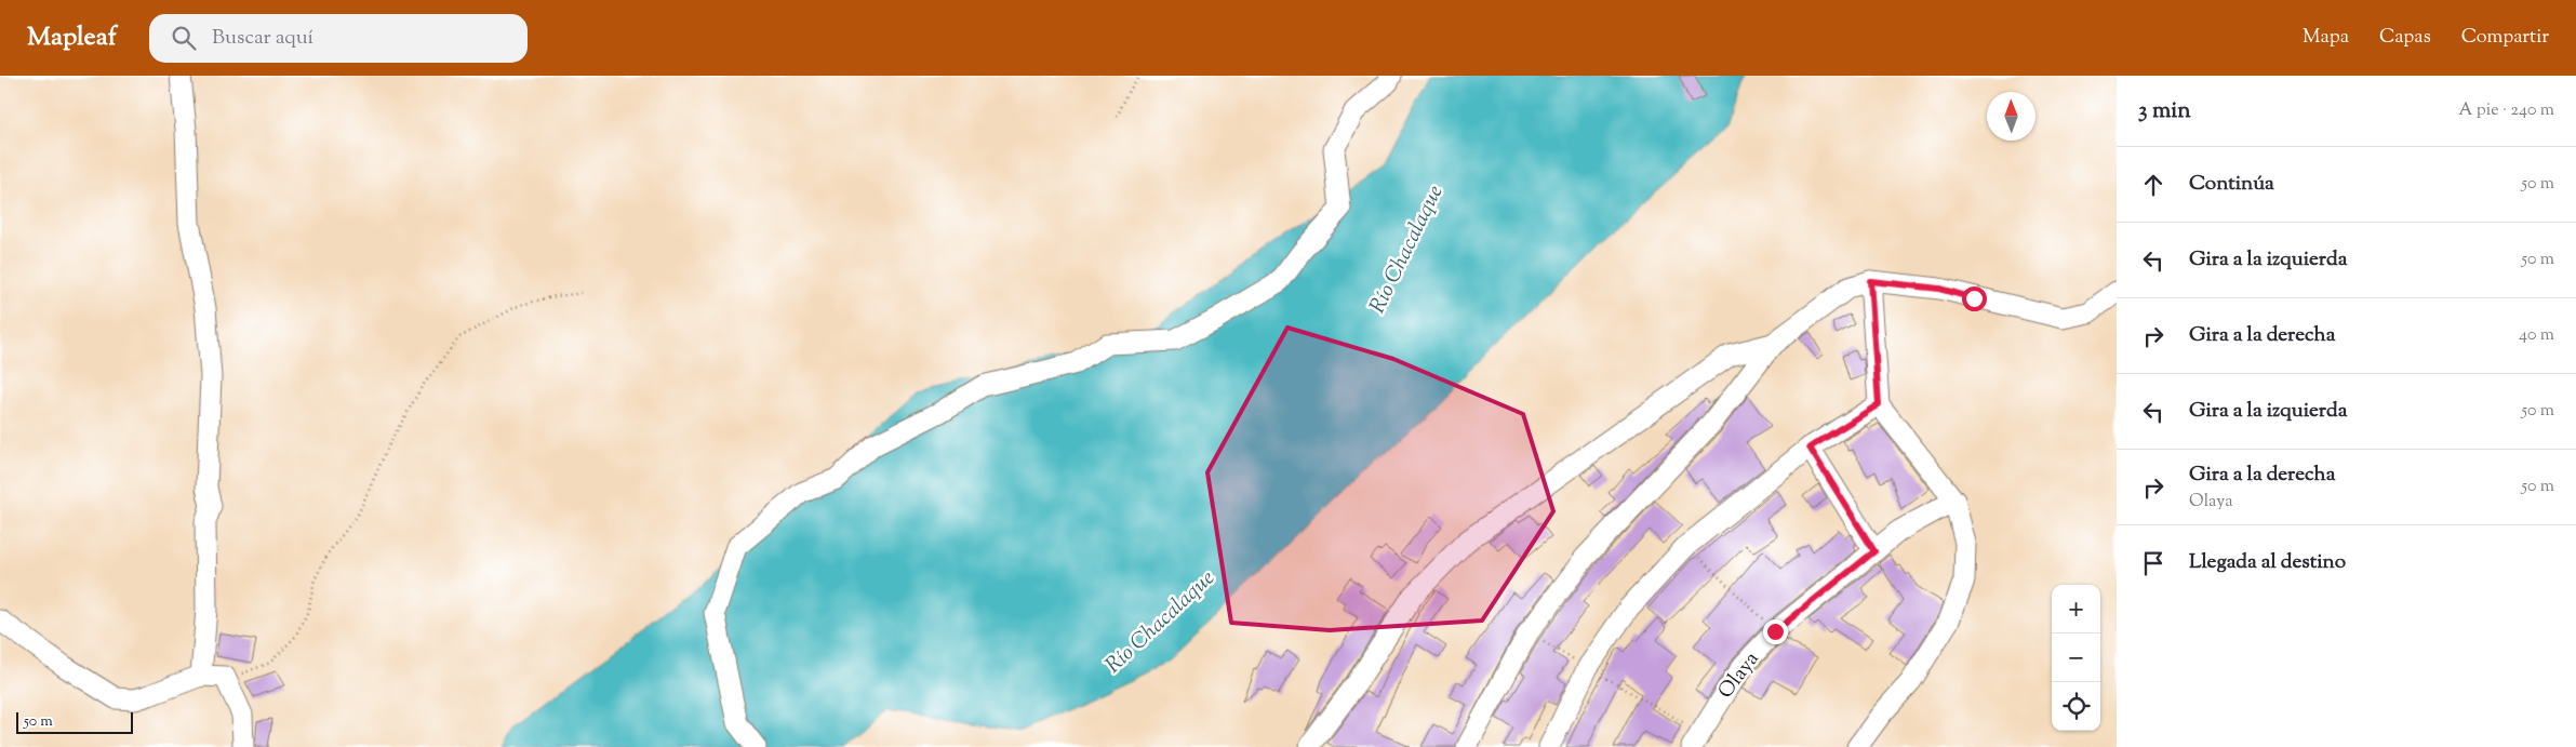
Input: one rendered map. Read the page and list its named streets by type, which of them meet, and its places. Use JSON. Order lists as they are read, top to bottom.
{
  "streets": {
    "street": ["Olaya"]
  },
  "water": ["Río Chacalaque"],
  "scale_bar": "50 m",
  "north": "top",
  "page": {
    "header": "Mapleaf",
    "search": "Buscar aquí",
    "nav": ["Mapa", "Capas", "Compartir"],
    "heading": ["3 min", "A pie · 240 m"],
    "list": [
      ["Continúa", "50 m"],
      ["Gira a la izquierda", "50 m"],
      ["Gira a la derecha", "40 m"],
      ["Gira a la izquierda", "50 m"],
      ["Gira a la derecha", "Olaya", "50 m"],
      "Llegada al destino"
    ],
    "map_buttons": ["+", "−"],
    "scale": "50 m"
  }
}
